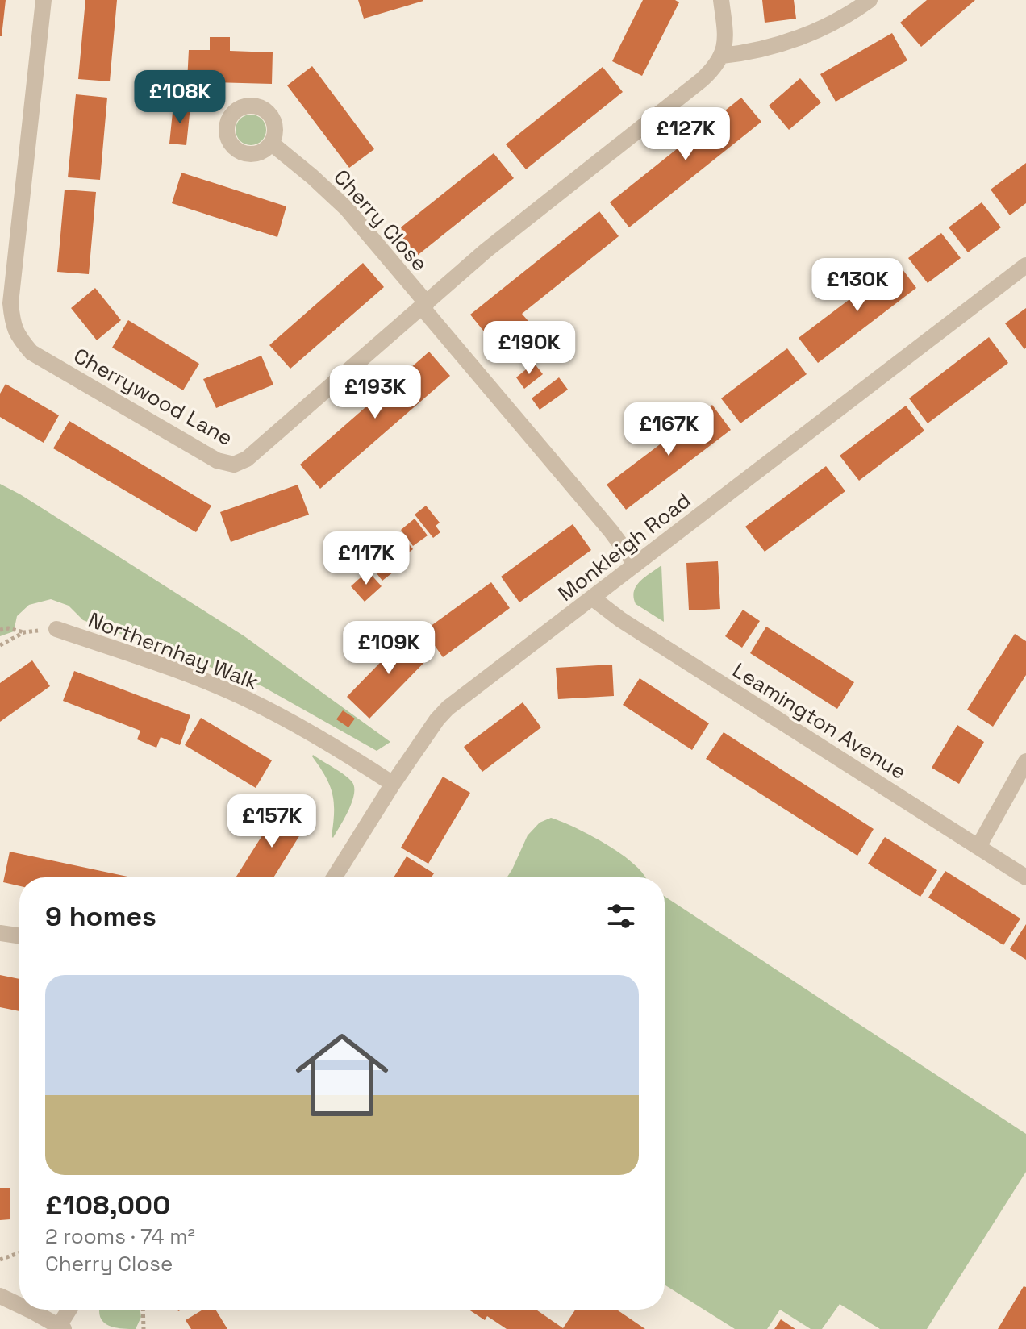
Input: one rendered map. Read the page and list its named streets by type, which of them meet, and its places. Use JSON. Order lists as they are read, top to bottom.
{
  "streets": {
    "street": [
      "Cherry Close",
      "Cherrywood Lane",
      "Monkleigh Road",
      "Northernhay Walk",
      "Leamington Avenue"
    ]
  },
  "crossings": [
    ["Cherry Close", "Cherrywood Lane"],
    ["Monkleigh Road", "Northernhay Walk"],
    ["Monkleigh Road", "Leamington Avenue"]
  ],
  "page": {
    "price": [
      "£108K",
      "£127K",
      "£130K",
      "£190K",
      "£193K",
      "£167K",
      "£117K",
      "£109K",
      "£157K"
    ],
    "heading": "9 homes",
    "list": [
      {
        "name": "£108,000",
        "note": "2 rooms · 74 m² · Cherry Close"
      }
    ]
  }
}
